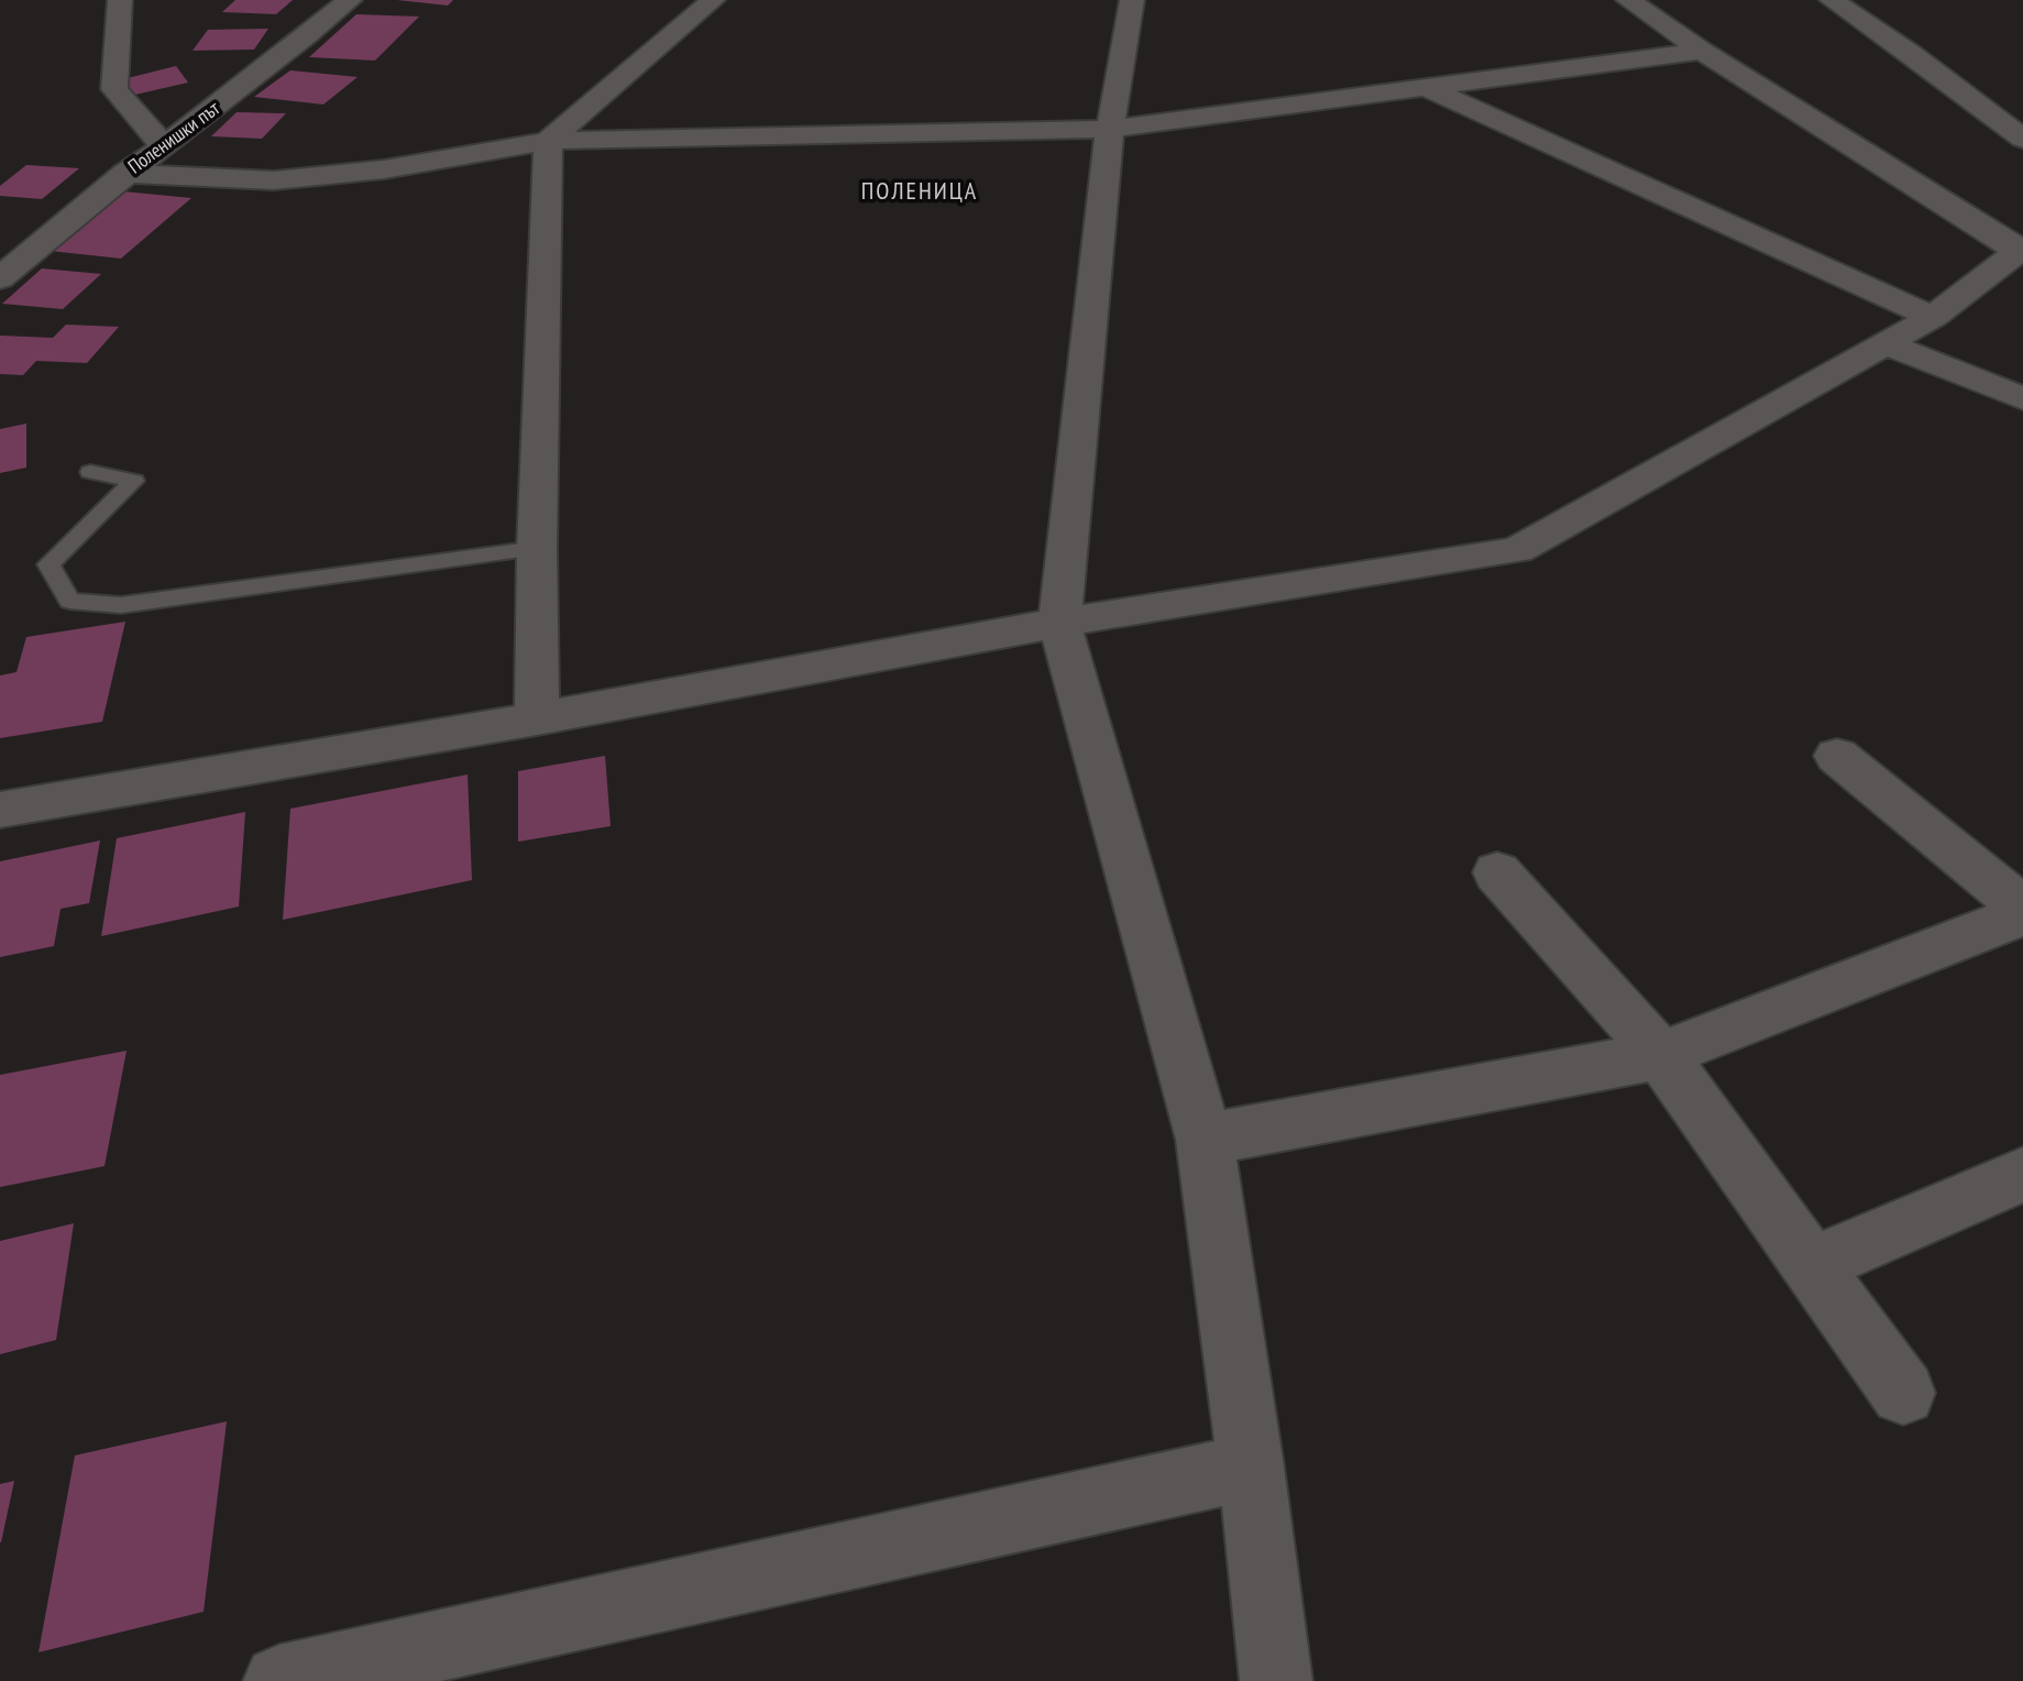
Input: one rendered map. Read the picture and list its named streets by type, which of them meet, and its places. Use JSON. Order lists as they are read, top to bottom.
{
  "streets": {
    "street": ["Поленишки път"]
  },
  "districts": ["ПОЛЕНИЦА"]
}
